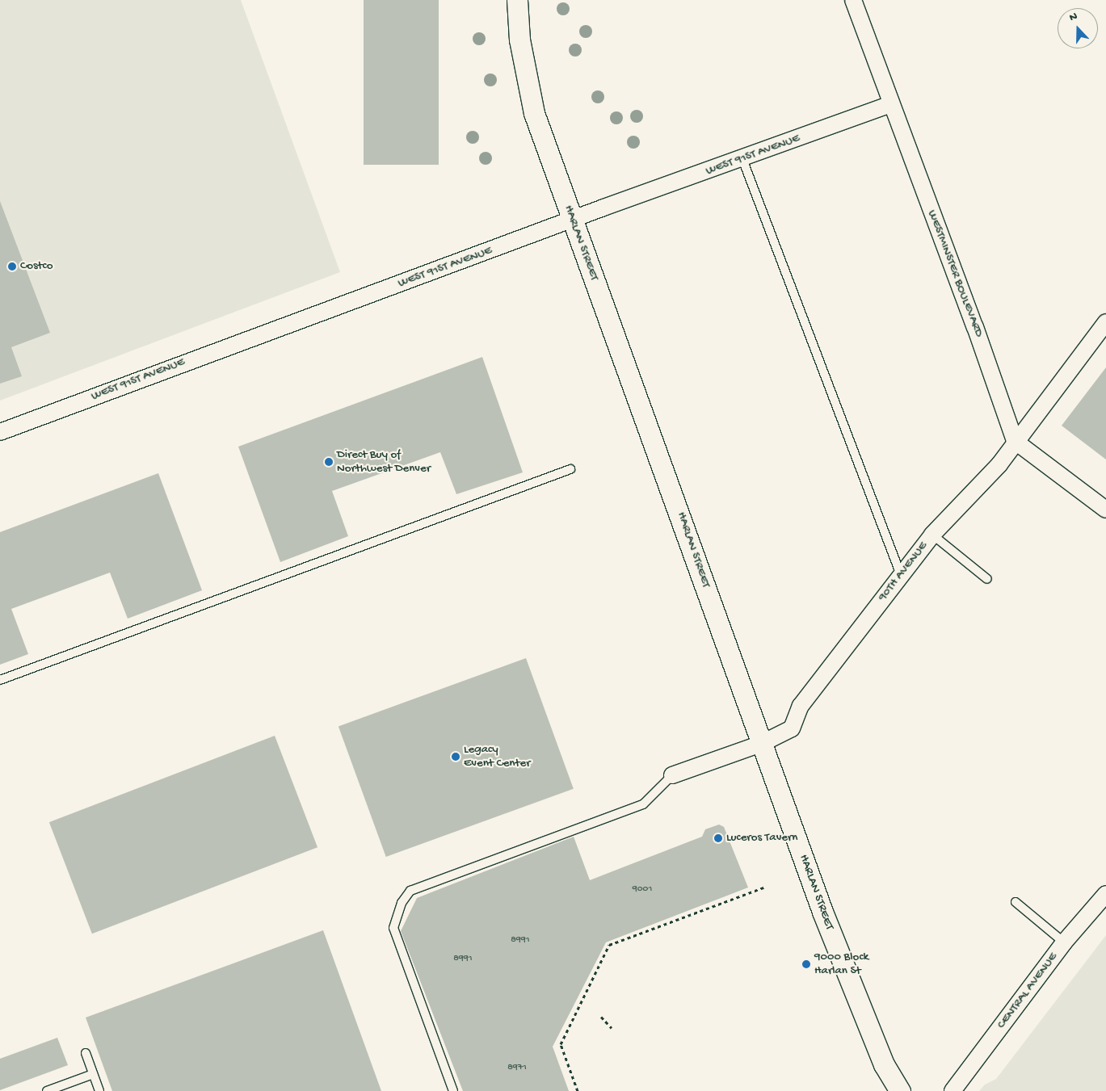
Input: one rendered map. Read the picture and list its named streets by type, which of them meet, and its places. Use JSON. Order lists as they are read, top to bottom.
{
  "streets": {
    "street": [
      "WEST 91ST AVENUE",
      "HARLAN STREET",
      "WESTMINSTER BOULEVARD",
      "90TH AVENUE",
      "CENTRAL AVENUE"
    ]
  },
  "crossings": [
    ["WEST 91ST AVENUE", "HARLAN STREET"],
    ["WEST 91ST AVENUE", "WESTMINSTER BOULEVARD"],
    ["HARLAN STREET", "90TH AVENUE"],
    ["WESTMINSTER BOULEVARD", "90TH AVENUE"]
  ],
  "places": [
    "Costco",
    "Direct Buy of Northwest Denver",
    "Legacy Event Center",
    "Luceros Tavern",
    "9000 Block Harlan St"
  ],
  "house_numbers": [
    "9001",
    "8991",
    "8991",
    "8971"
  ],
  "north": "top"
}
